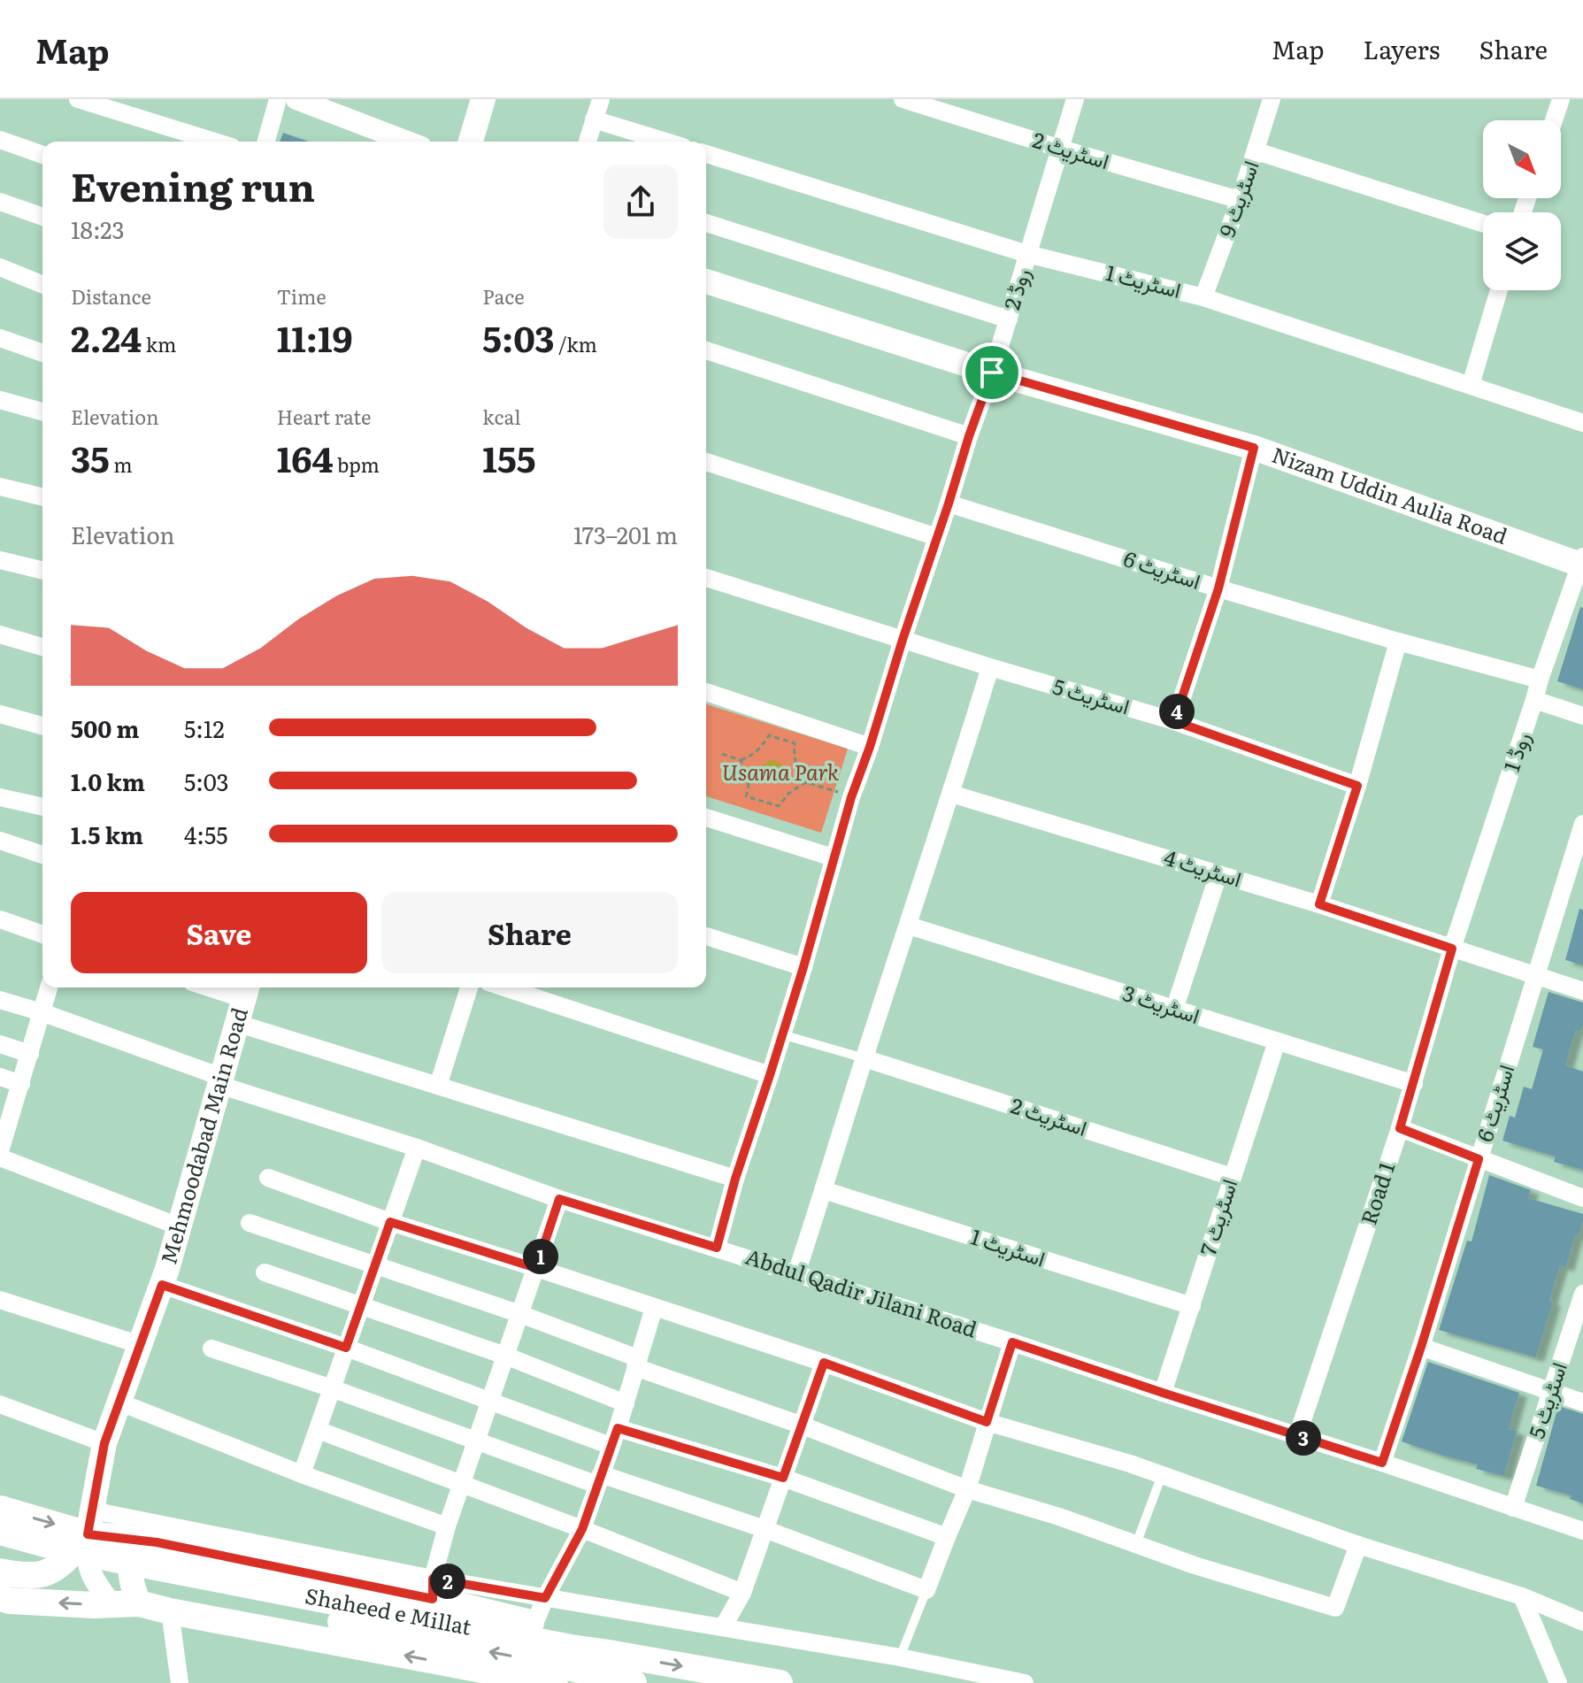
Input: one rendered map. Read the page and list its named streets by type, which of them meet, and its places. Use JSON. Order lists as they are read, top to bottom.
{
  "streets": {
    "main road": ["Nizam Uddin Aulia Road", "Mehmoodabad Main Road", "Shaheed e Millat"],
    "street": [
      "اسٹریٹ 2",
      "اسٹریٹ 9",
      "اسٹریٹ 1",
      "روڈ 2",
      "اسٹریٹ 6",
      "اسٹریٹ 5",
      "روڈ 1",
      "اسٹریٹ 4",
      "اسٹریٹ 3",
      "Road 1",
      "اسٹریٹ 7",
      "Abdul Qadir Jilani Road"
    ]
  },
  "crossings": [
    ["اسٹریٹ 2", "اسٹریٹ 9"],
    ["اسٹریٹ 2", "روڈ 2"],
    ["اسٹریٹ 2", "اسٹریٹ 7"],
    ["اسٹریٹ 9", "اسٹریٹ 1"],
    ["اسٹریٹ 1", "روڈ 2"],
    ["اسٹریٹ 1", "اسٹریٹ 7"],
    ["روڈ 2", "Nizam Uddin Aulia Road"],
    ["روڈ 2", "اسٹریٹ 6"],
    ["روڈ 2", "اسٹریٹ 5"],
    ["روڈ 2", "Abdul Qadir Jilani Road"],
    ["Nizam Uddin Aulia Road", "روڈ 1"],
    ["اسٹریٹ 6", "روڈ 1"],
    ["اسٹریٹ 6", "Abdul Qadir Jilani Road"],
    ["اسٹریٹ 5", "Abdul Qadir Jilani Road"],
    ["روڈ 1", "اسٹریٹ 4"],
    ["روڈ 1", "Road 1"],
    ["اسٹریٹ 4", "Road 1"],
    ["اسٹریٹ 3", "Road 1"],
    ["اسٹریٹ 3", "اسٹریٹ 7"],
    ["Mehmoodabad Main Road", "Abdul Qadir Jilani Road"],
    ["Road 1", "Abdul Qadir Jilani Road"],
    ["اسٹریٹ 7", "Abdul Qadir Jilani Road"]
  ],
  "parks": ["Usama Park"],
  "north": "bottom right",
  "page": {
    "header": "Map",
    "nav": ["Map", "Layers", "Share"],
    "heading": ["Evening run", "18:23"],
    "stats": [
      ["Distance", "2.24 km"],
      ["Time", "11:19"],
      ["Pace", "5:03 /km"],
      ["Elevation", "35 m"],
      ["Heart rate", "164 bpm"],
      ["kcal", "155"]
    ],
    "chart": ["Elevation", "173–201 m"],
    "pins": [
      "4",
      "1",
      "3",
      "2"
    ],
    "list": [
      {
        "name": "500 m",
        "note": "5:12"
      },
      {
        "name": "1.0 km",
        "note": "5:03"
      },
      {
        "name": "1.5 km",
        "note": "4:55"
      }
    ],
    "buttons": ["Save", "Share"]
  }
}
